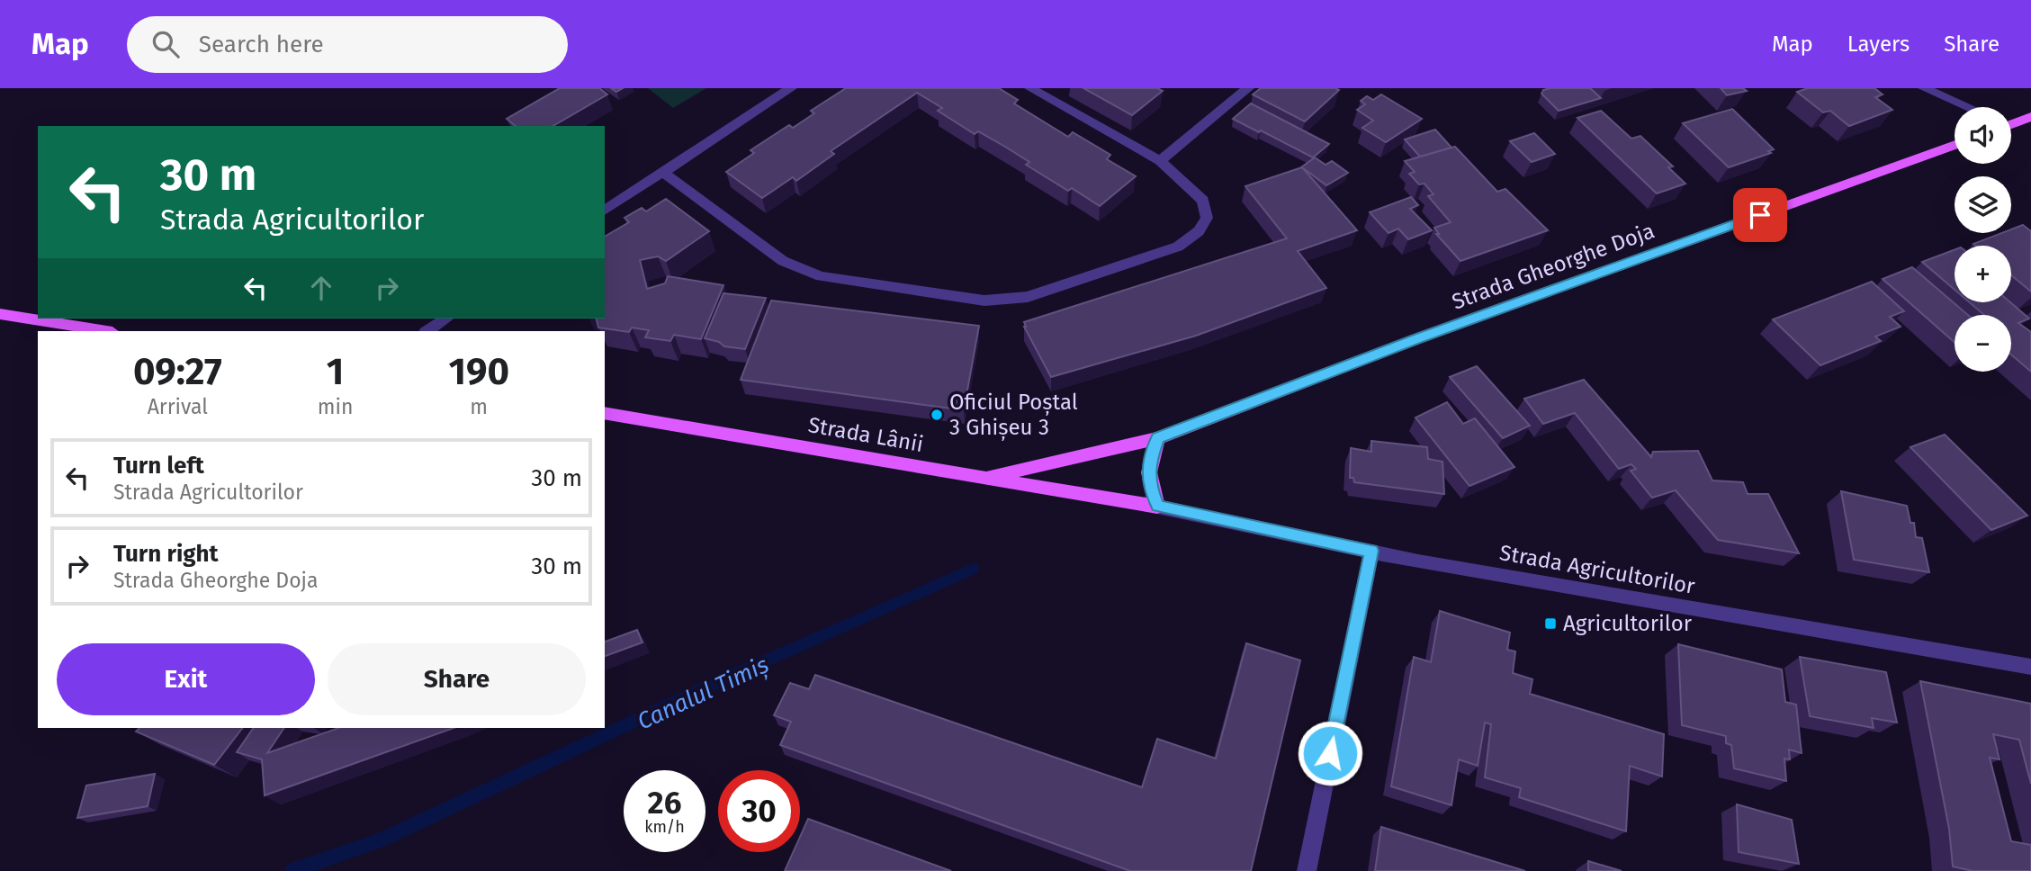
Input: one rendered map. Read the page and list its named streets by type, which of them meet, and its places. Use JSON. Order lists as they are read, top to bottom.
{
  "streets": {
    "main road": ["Strada Gheorghe Doja", "Strada Lânii"],
    "street": ["Strada Agricultorilor"]
  },
  "crossings": [
    ["Strada Gheorghe Doja", "Strada Lânii"],
    ["Strada Lânii", "Strada Agricultorilor"]
  ],
  "water": ["Canalul Timiș"],
  "places": {
    "other": ["Oficiul Poștal 3 Ghișeu 3"],
    "transit": ["Agricultorilor"]
  },
  "page": {
    "header": "Map",
    "search": "Search here",
    "nav": ["Map", "Layers", "Share"],
    "map_buttons": ["+", "−"],
    "turn": ["30 m", "Strada Agricultorilor"],
    "eta": [
      "09:27",
      "Arrival",
      "1",
      "min",
      "190",
      "m"
    ],
    "list": [
      {
        "name": "Turn left",
        "note": "Strada Agricultorilor",
        "value": "30 m"
      },
      {
        "name": "Turn right",
        "note": "Strada Gheorghe Doja",
        "value": "30 m"
      }
    ],
    "buttons": ["Exit", "Share"],
    "speed": "26 km/h",
    "limit": "30"
  }
}
